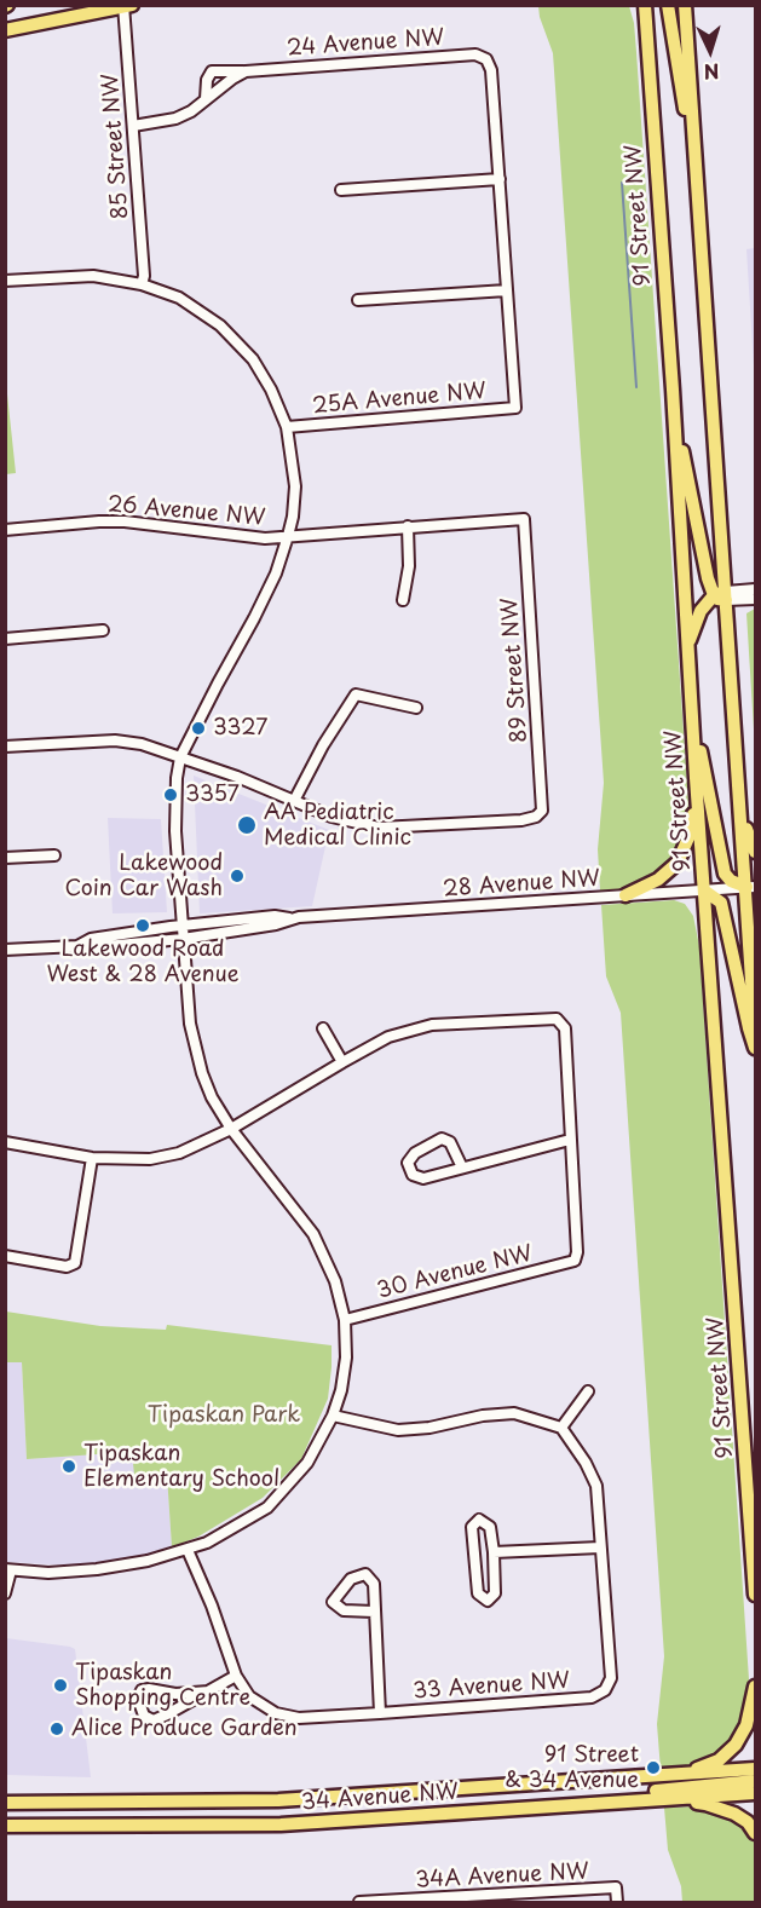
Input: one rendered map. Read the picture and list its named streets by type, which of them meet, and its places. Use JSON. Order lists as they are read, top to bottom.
{
  "streets": {
    "main road": ["91 Street NW", "34 Avenue NW"],
    "street": [
      "24 Avenue NW",
      "85 Street NW",
      "25A Avenue NW",
      "26 Avenue NW",
      "89 Street NW",
      "28 Avenue NW",
      "30 Avenue NW",
      "33 Avenue NW",
      "34A Avenue NW"
    ]
  },
  "crossings": [
    ["91 Street NW", "28 Avenue NW"],
    ["26 Avenue NW", "89 Street NW"]
  ],
  "parks": ["Tipaskan Park"],
  "places": [
    "3327",
    "3357",
    "AA Pediatric Medical Clinic",
    "Lakewood Coin Car Wash",
    "Lakewood Road West & 28 Avenue",
    "Tipaskan Elementary School",
    "Tipaskan Shopping Centre",
    "Alice Produce Garden",
    "91 Street & 34 Avenue"
  ],
  "north": "bottom"
}
